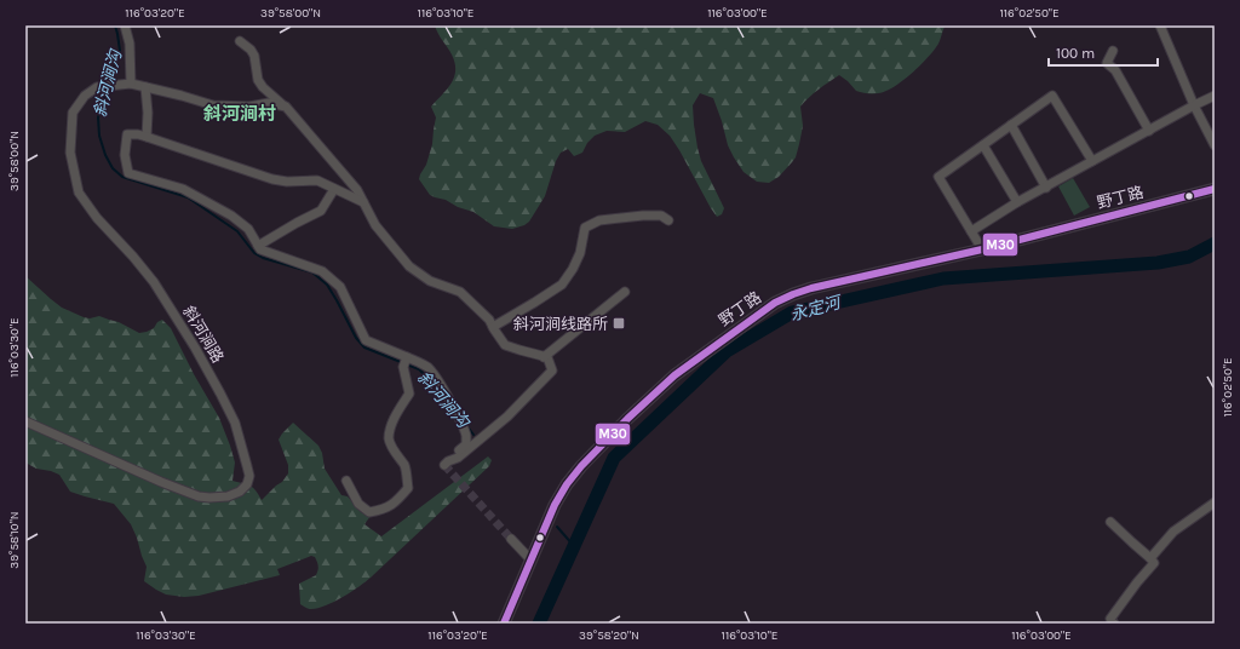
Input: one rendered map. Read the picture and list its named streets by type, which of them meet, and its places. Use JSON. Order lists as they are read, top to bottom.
{
  "streets": {
    "main road": ["野丁路"],
    "street": ["斜河涧路"]
  },
  "districts": ["斜河涧村"],
  "water": ["斜河涧沟", "永定河"],
  "places": {
    "transit": ["斜河涧线路所"]
  },
  "lines": ["transit line M30"],
  "scale_bar": "100 m",
  "coordinates": [
    "116°03'20\"E",
    "39°58'00\"N",
    "116°03'10\"E",
    "116°03'00\"E",
    "116°02'50\"E",
    "116°03'30\"E",
    "39°58'10\"N",
    "39°58'20\"N"
  ]
}
